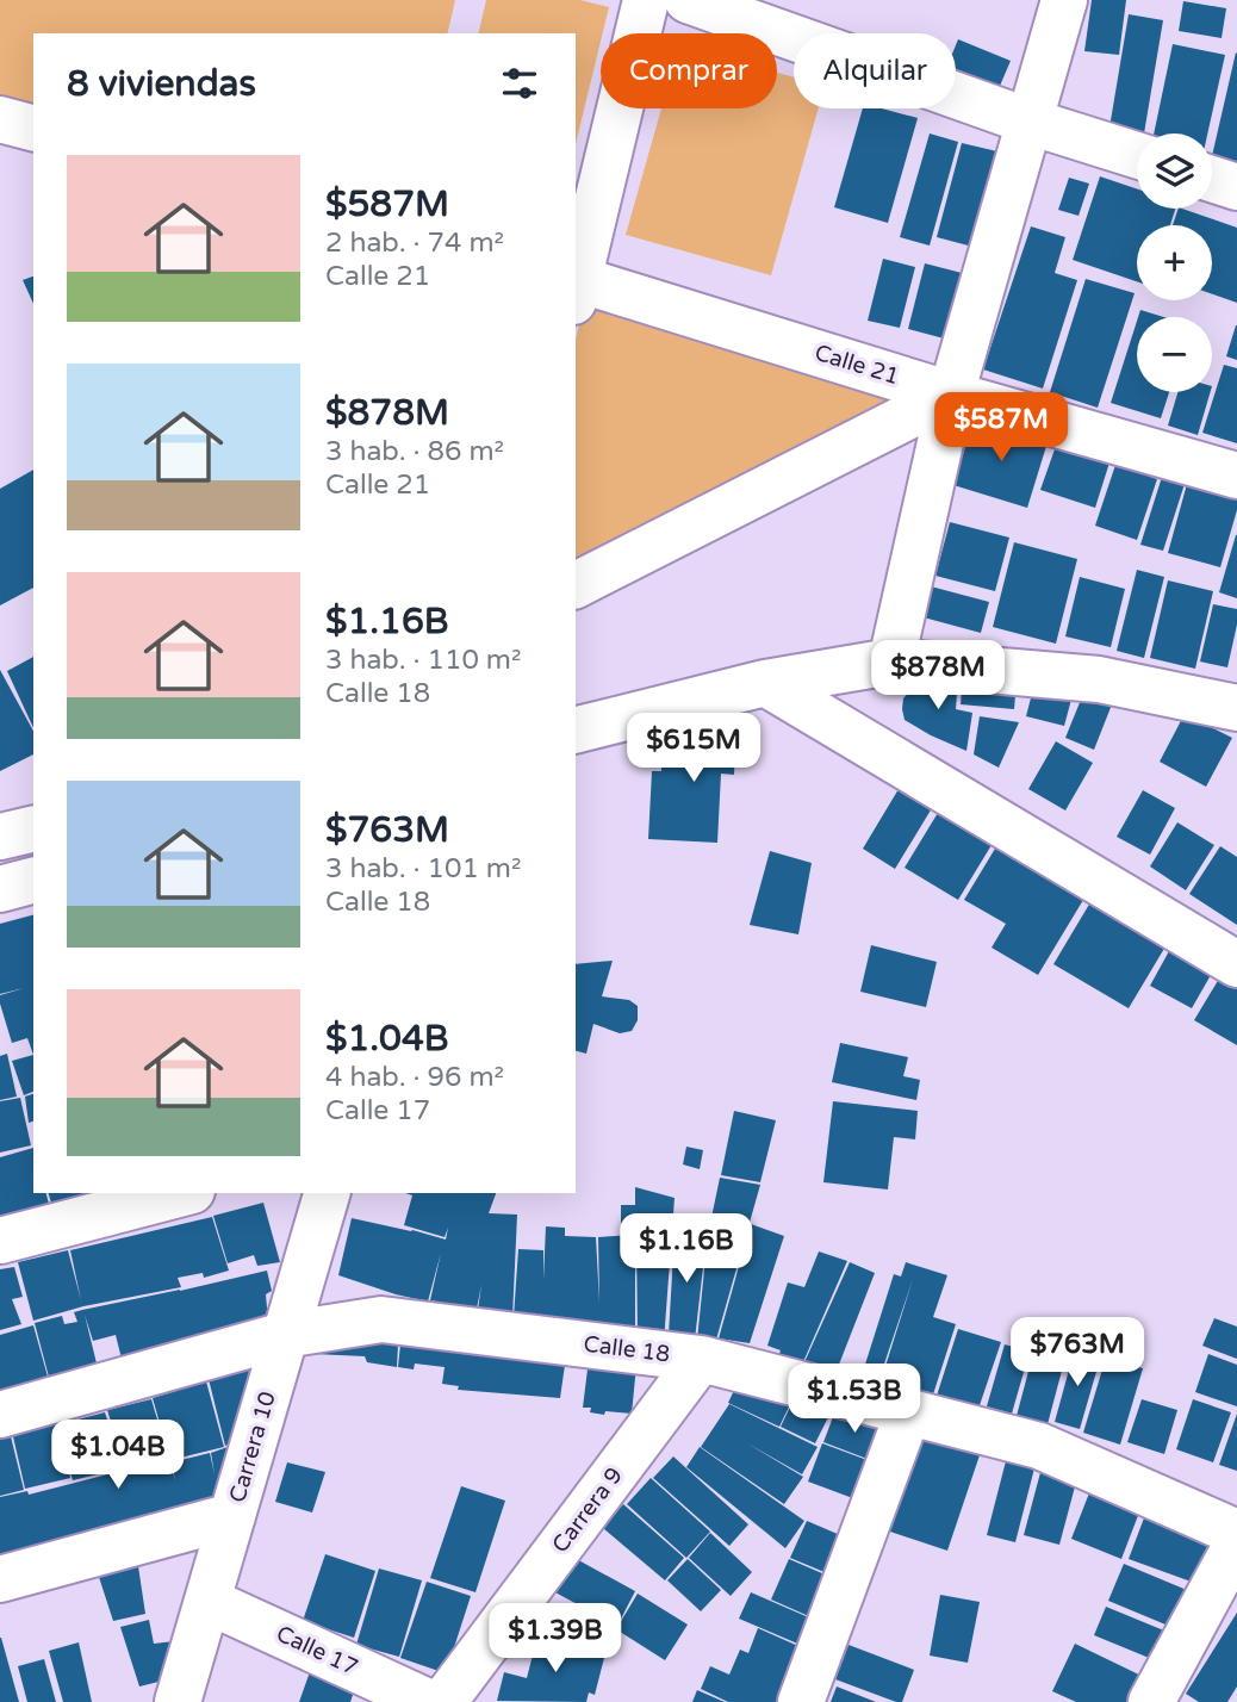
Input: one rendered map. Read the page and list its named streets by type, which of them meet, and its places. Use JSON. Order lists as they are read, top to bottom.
{
  "streets": {
    "street": [
      "Calle 21",
      "Calle 18",
      "Carrera 10",
      "Carrera 9",
      "Calle 17"
    ]
  },
  "crossings": [
    ["Calle 18", "Carrera 10"],
    ["Calle 18", "Carrera 9"],
    ["Carrera 10", "Calle 17"]
  ],
  "page": {
    "chip": ["Comprar", "Alquilar"],
    "heading": "8 viviendas",
    "map_buttons": ["+", "−"],
    "list": [
      {
        "name": "$587M",
        "note": "2 hab. · 74 m² · Calle 21"
      },
      {
        "name": "$878M",
        "note": "3 hab. · 86 m² · Calle 21"
      },
      {
        "name": "$1.16B",
        "note": "3 hab. · 110 m² · Calle 18"
      },
      {
        "name": "$763M",
        "note": "3 hab. · 101 m² · Calle 18"
      },
      {
        "name": "$1.04B",
        "note": "4 hab. · 96 m² · Calle 17"
      }
    ],
    "price": [
      "$587M",
      "$878M",
      "$615M",
      "$1.16B",
      "$763M",
      "$1.53B",
      "$1.04B",
      "$1.39B"
    ]
  }
}
